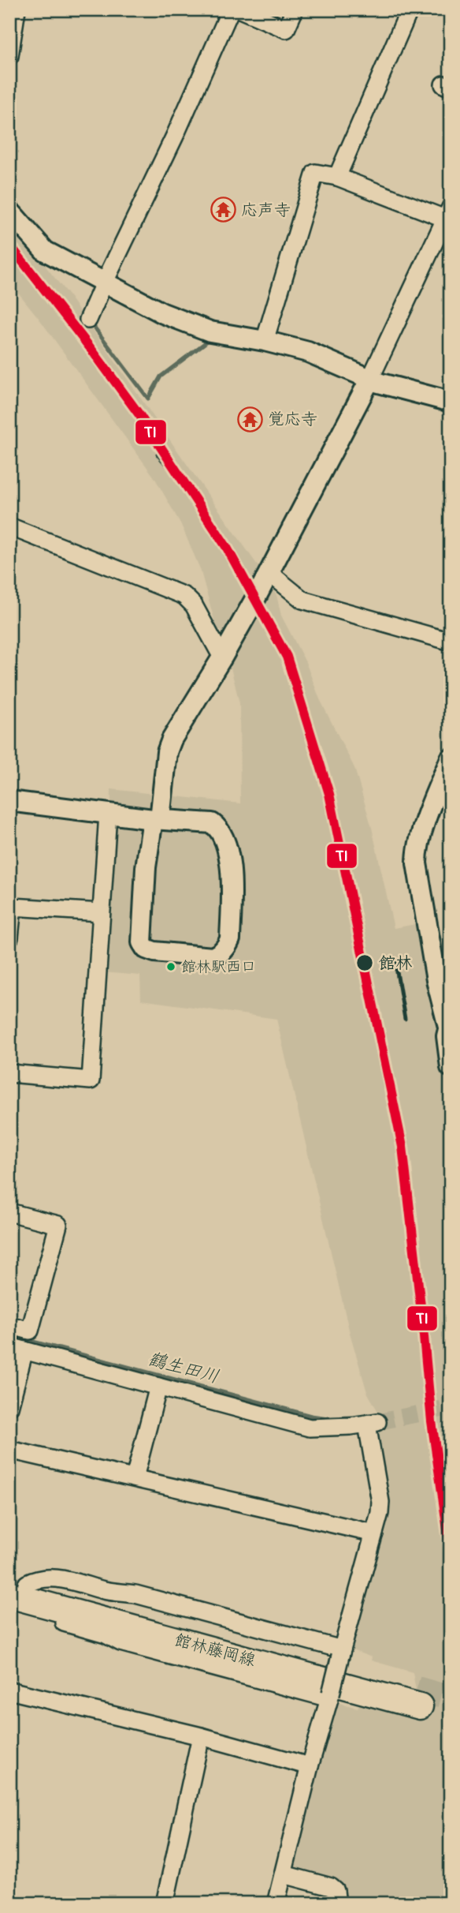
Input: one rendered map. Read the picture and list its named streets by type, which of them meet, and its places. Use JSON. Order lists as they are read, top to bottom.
{
  "streets": {
    "main road": ["館林藤岡線"]
  },
  "water": ["鶴生田川"],
  "places": {
    "temple": ["応声寺", "覚応寺"],
    "other": ["館林", "館林駅西口"]
  },
  "lines": ["transit line TI"]
}
